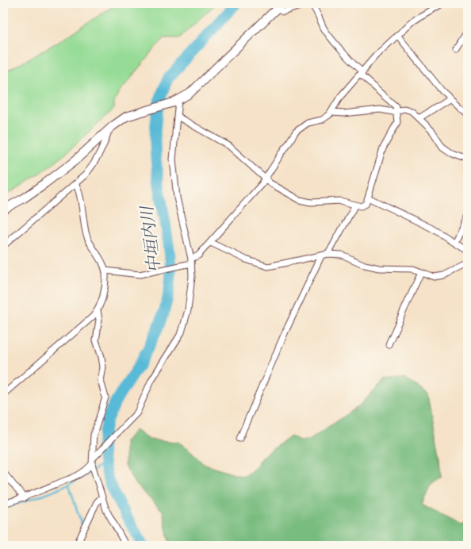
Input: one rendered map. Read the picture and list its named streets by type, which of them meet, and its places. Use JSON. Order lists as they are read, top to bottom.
{
  "water": ["中垣内川"]
}
